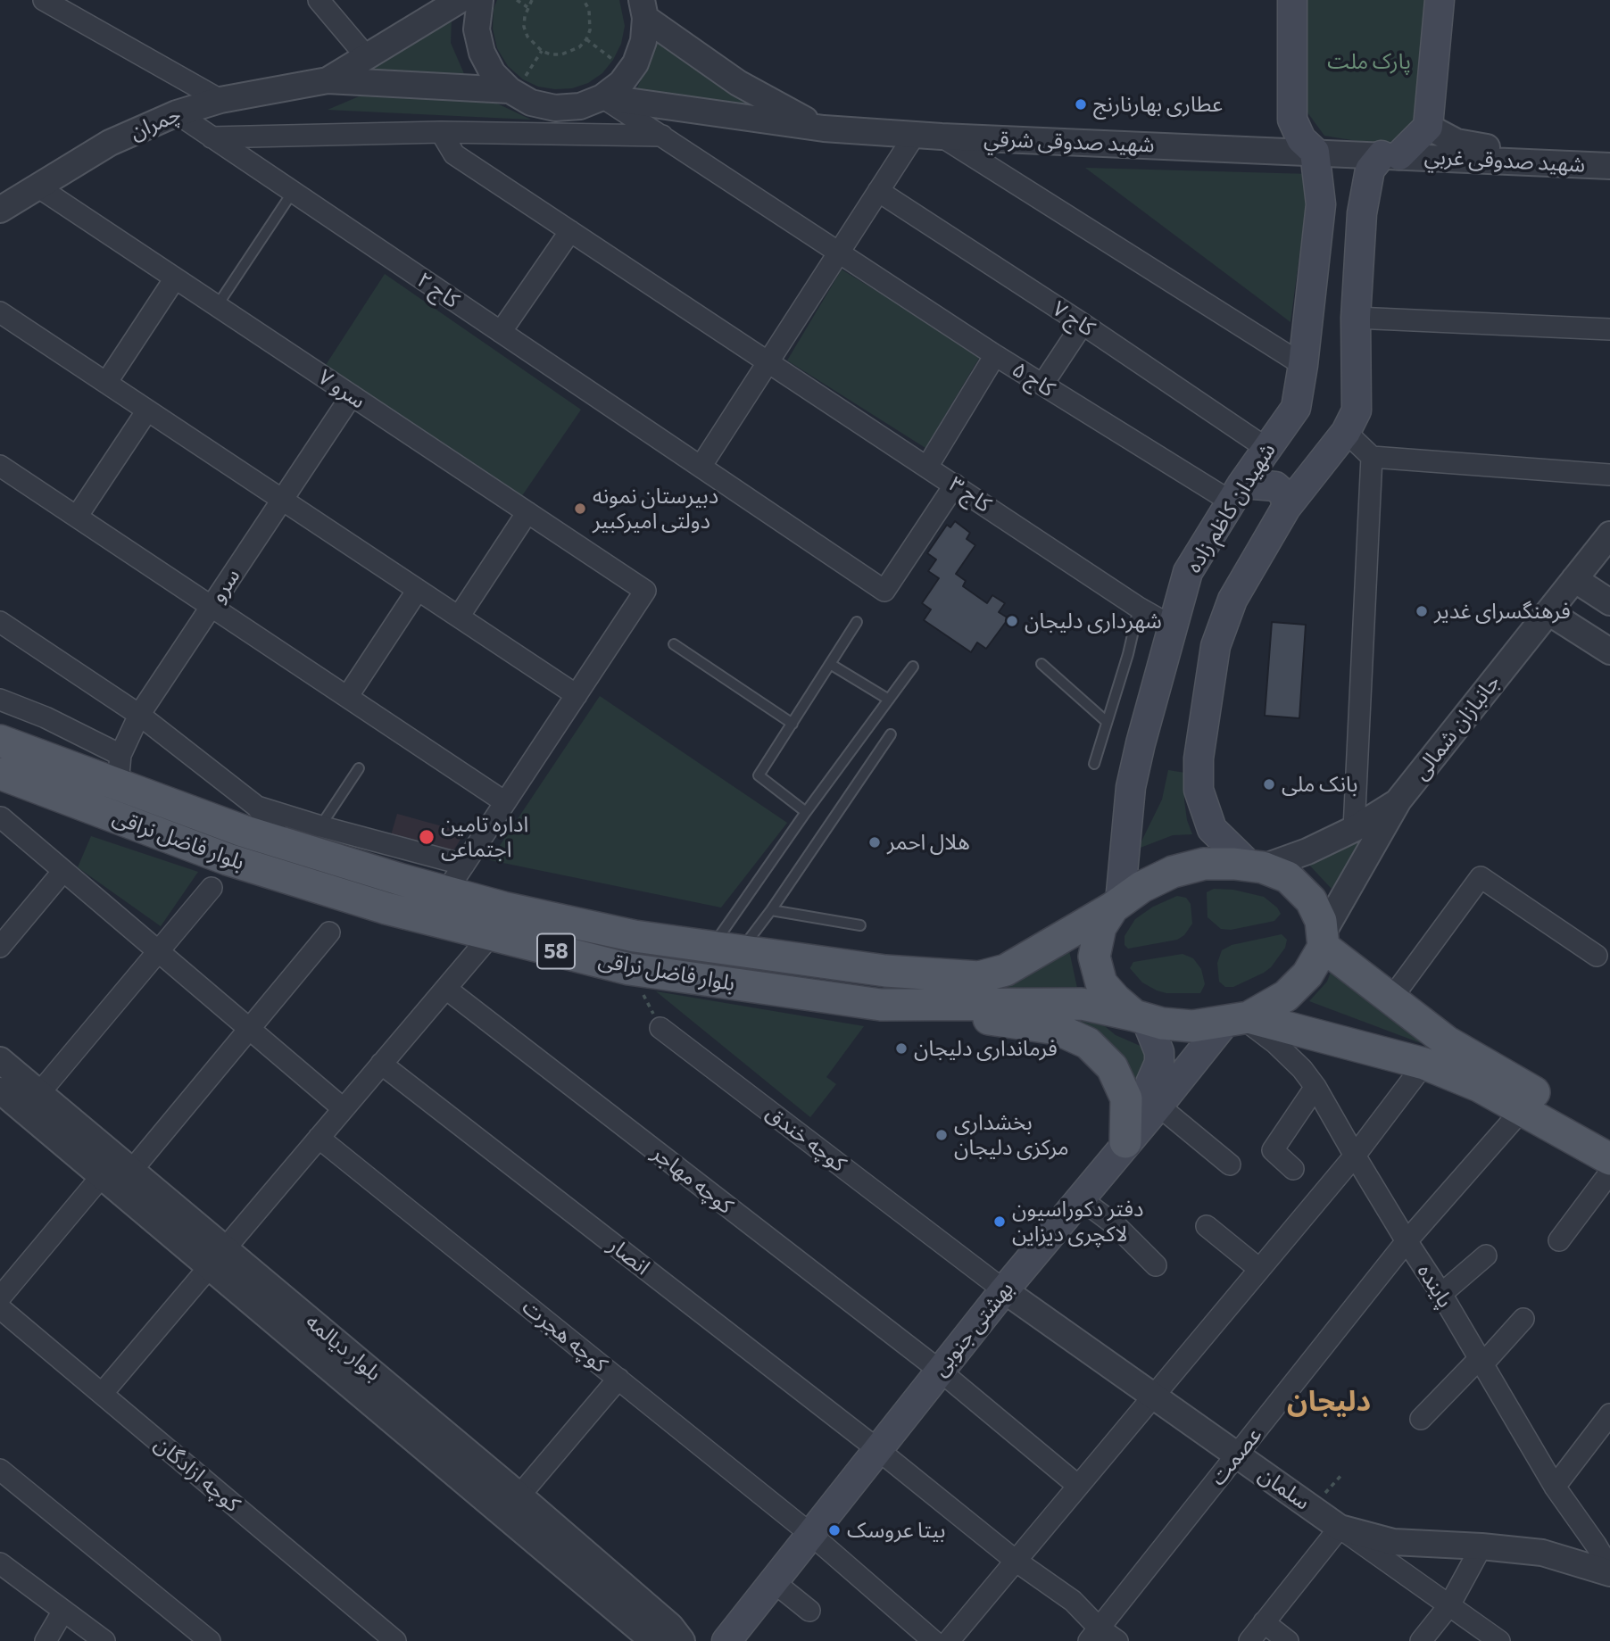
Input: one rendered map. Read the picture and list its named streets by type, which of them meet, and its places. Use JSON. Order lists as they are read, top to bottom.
{
  "streets": {
    "main road": [
      "شهیدان کاظم زاده",
      "بلوار فاضل نراقی",
      "58",
      "بهشتی جنوبی"
    ],
    "street": [
      "چمران",
      "شهید صدوقی شرقي",
      "شهید صدوقی غربي",
      "کاج ۲",
      "کاج ۷",
      "کاج ۵",
      "سرو ۷",
      "کاج ۳",
      "سرو",
      "جانبازان شمالی",
      "کوچه خندق",
      "کوچه مهاجر",
      "انصار",
      "پاینده",
      "کوچه هجرت",
      "بلوار دیالمه",
      "عصمت",
      "کوچه ازادگان",
      "سلمان"
    ]
  },
  "crossings": [
    ["چمران", "کاج ۲"],
    ["چمران", "سرو ۷"],
    ["شهید صدوقی شرقي", "شهید صدوقی غربي"],
    ["شهید صدوقی شرقي", "کاج ۵"],
    ["شهید صدوقی شرقي", "شهیدان کاظم زاده"],
    ["کاج ۲", "کاج ۳"],
    ["کاج ۷", "شهیدان کاظم زاده"],
    ["کاج ۵", "شهیدان کاظم زاده"],
    ["سرو ۷", "سرو"],
    ["کاج ۳", "شهیدان کاظم زاده"],
    ["شهیدان کاظم زاده", "جانبازان شمالی"],
    ["شهیدان کاظم زاده", "بلوار فاضل نراقی"],
    ["شهیدان کاظم زاده", "پاینده"],
    ["شهیدان کاظم زاده", "بهشتی جنوبی"],
    ["سرو", "بلوار فاضل نراقی"],
    ["جانبازان شمالی", "بلوار فاضل نراقی"],
    ["جانبازان شمالی", "پاینده"],
    ["جانبازان شمالی", "بهشتی جنوبی"],
    ["بلوار فاضل نراقی", "پاینده"],
    ["بلوار فاضل نراقی", "بهشتی جنوبی"],
    ["کوچه خندق", "بهشتی جنوبی"],
    ["کوچه خندق", "سلمان"],
    ["کوچه مهاجر", "بهشتی جنوبی"],
    ["انصار", "بهشتی جنوبی"],
    ["انصار", "عصمت"],
    ["پاینده", "بهشتی جنوبی"],
    ["پاینده", "عصمت"],
    ["پاینده", "سلمان"],
    ["بهشتی جنوبی", "کوچه هجرت"],
    ["بهشتی جنوبی", "سلمان"],
    ["عصمت", "سلمان"]
  ],
  "districts": ["دلیجان"],
  "parks": ["پارک ملت"],
  "places": [
    "عطاری بهارنارنج",
    "دبیرستان نمونه دولتی امیرکبیر",
    "فرهنگسرای غدیر",
    "شهرداری دلیجان",
    "بانک ملی",
    "اداره تامین اجتماعی",
    "هلال احمر",
    "فرمانداری دلیجان",
    "بخشداری مرکزی دلیجان",
    "دفتر دکوراسیون لاکچری دیزاین",
    "بیتا عروسک"
  ]
}
